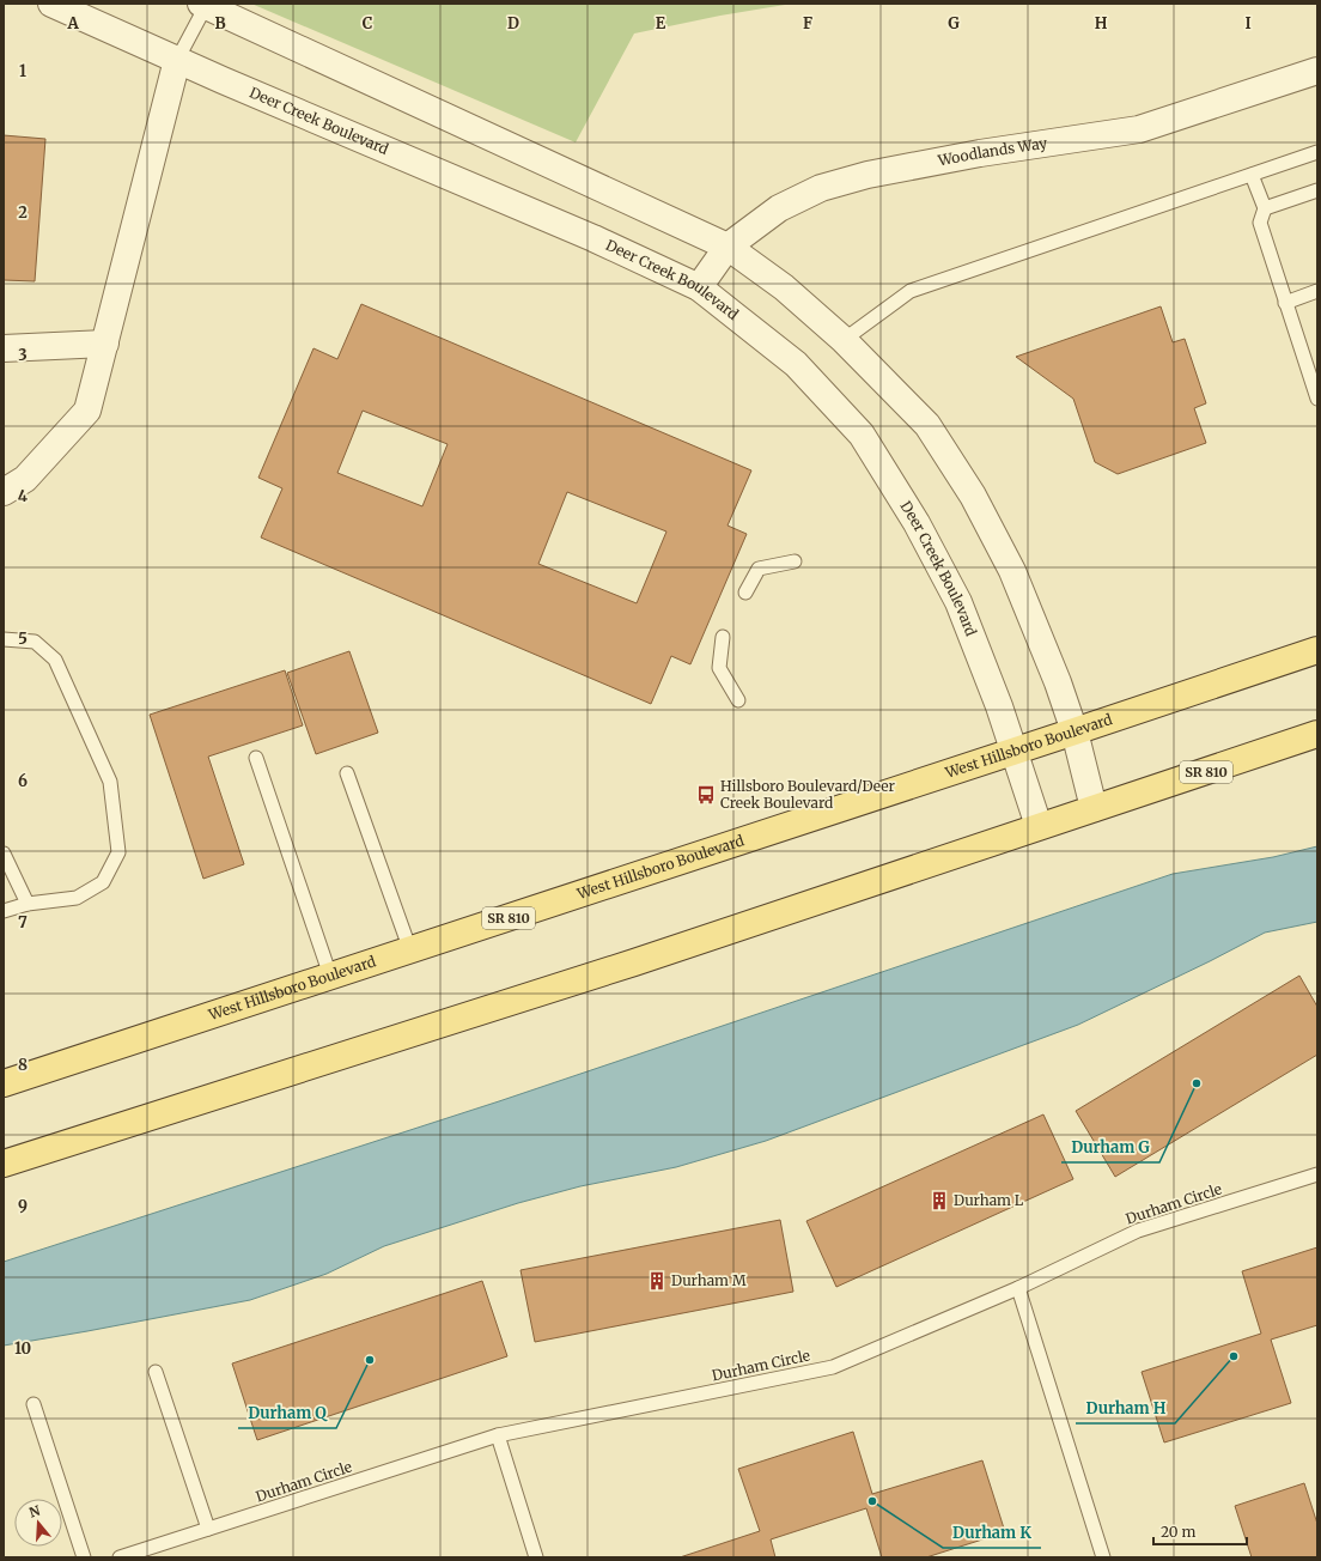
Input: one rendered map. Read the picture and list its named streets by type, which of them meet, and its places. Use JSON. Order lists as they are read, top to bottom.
{
  "streets": {
    "main road": ["West Hillsboro Boulevard", "SR 810"],
    "street": ["Deer Creek Boulevard", "Woodlands Way"],
    "lane": ["Durham Circle"]
  },
  "crossings": [
    ["Deer Creek Boulevard", "Woodlands Way"],
    ["Deer Creek Boulevard", "West Hillsboro Boulevard"],
    ["Deer Creek Boulevard", "SR 810"]
  ],
  "places": {
    "bus stop": ["Hillsboro Boulevard/Deer Creek Boulevard"],
    "other": [
      "Durham G",
      "Durham H",
      "Durham Q",
      "Durham K"
    ],
    "building": ["Durham L", "Durham M"]
  },
  "scale_bar": "20 m",
  "north": "top",
  "grid": {
    "columns": [
      "A",
      "B",
      "C",
      "D",
      "E",
      "F",
      "G",
      "H",
      "I"
    ],
    "rows": [
      "1",
      "2",
      "3",
      "4",
      "5",
      "6",
      "7",
      "8",
      "9",
      "10"
    ]
  }
}
